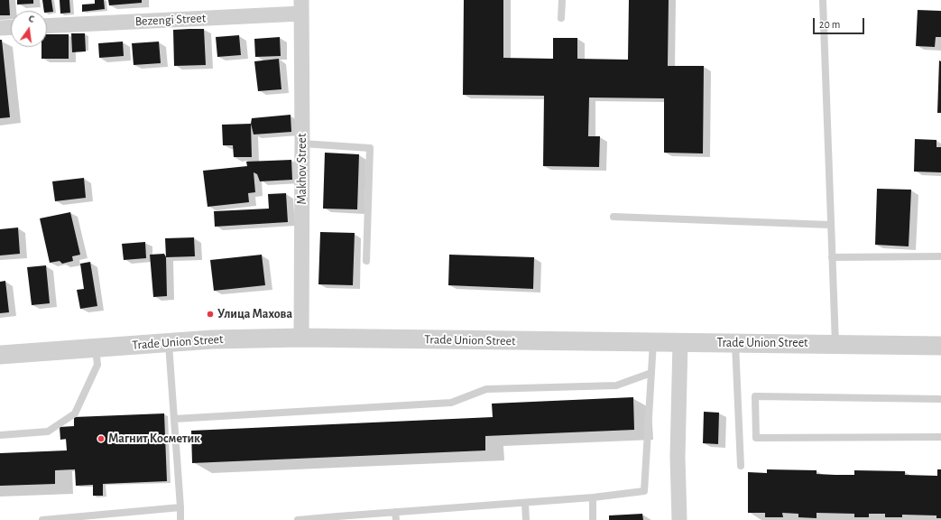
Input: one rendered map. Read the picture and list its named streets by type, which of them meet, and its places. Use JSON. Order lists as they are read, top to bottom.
{
  "streets": {
    "street": ["Bezengi Street", "Makhov Street", "Trade Union Street"]
  },
  "crossings": [
    ["Bezengi Street", "Makhov Street"],
    ["Makhov Street", "Trade Union Street"]
  ],
  "places": ["Улица Махова", "Магнит Косметик"],
  "scale_bar": "20 m",
  "north": "top"
}
